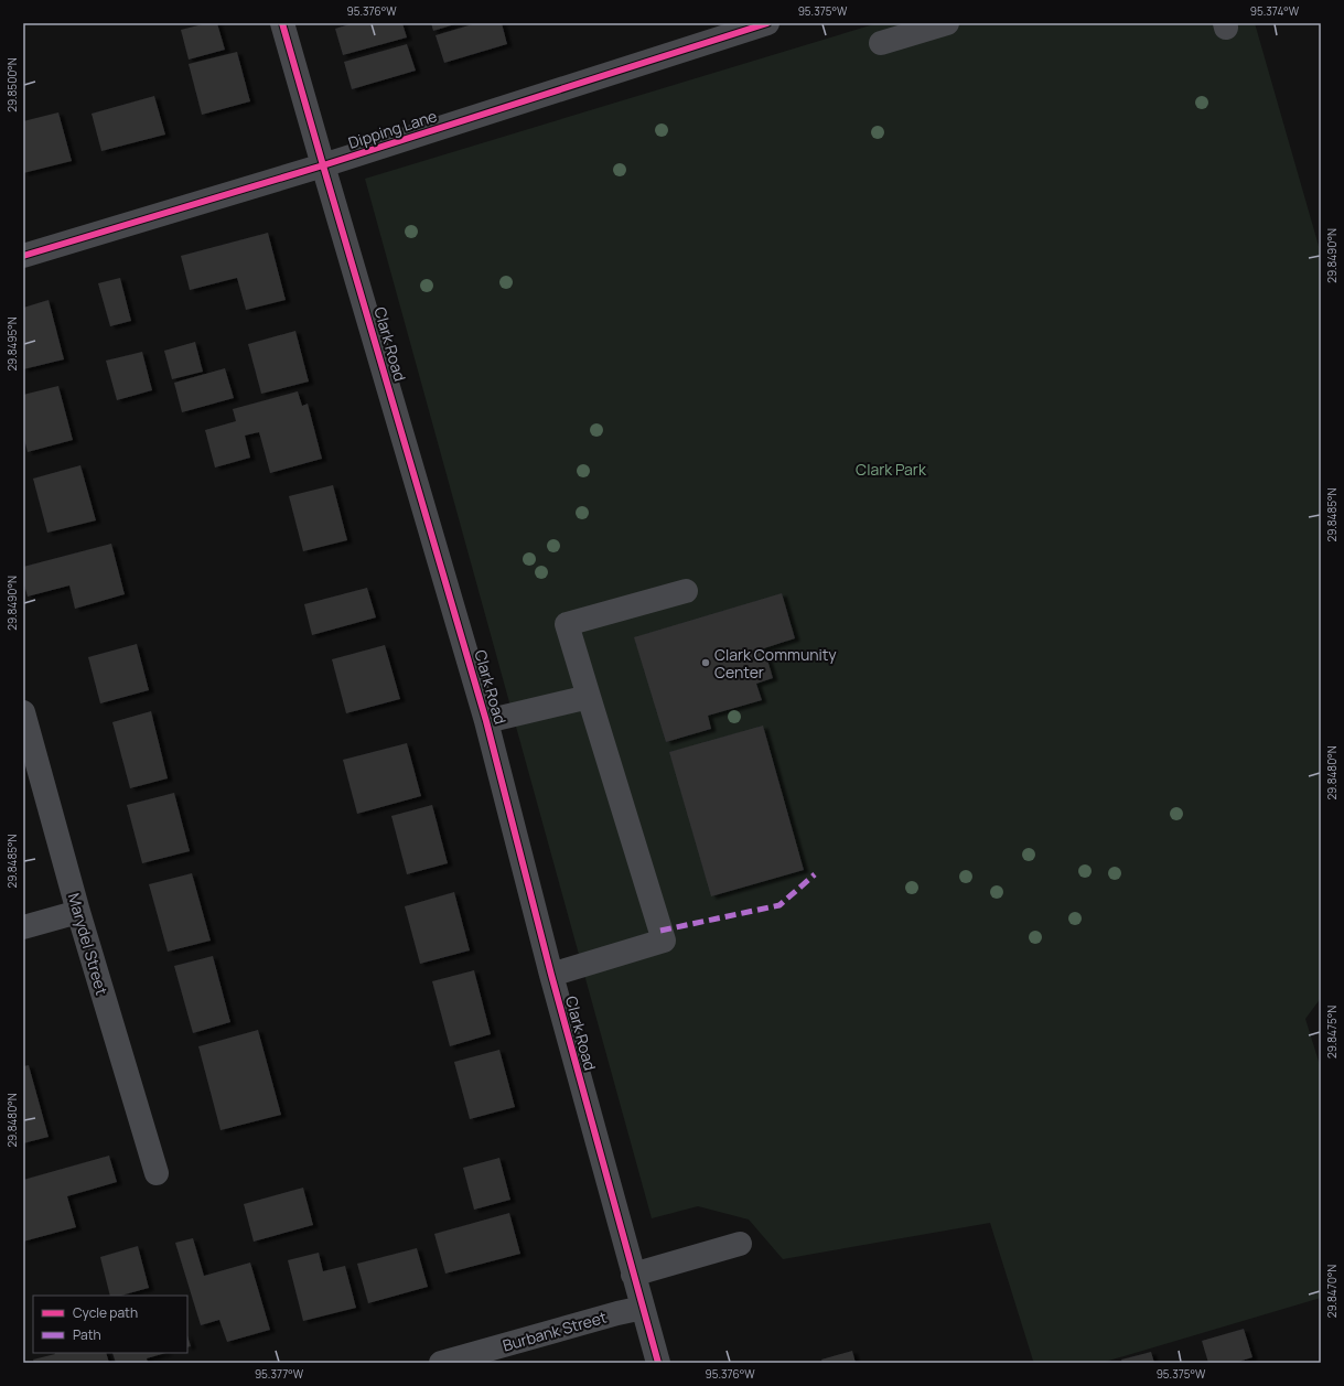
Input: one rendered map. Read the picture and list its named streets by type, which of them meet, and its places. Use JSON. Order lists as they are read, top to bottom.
{
  "streets": {
    "street": [
      "Dipping Lane",
      "Clark Road",
      "Marydel Street",
      "Burbank Street"
    ]
  },
  "crossings": [
    ["Dipping Lane", "Clark Road"],
    ["Clark Road", "Burbank Street"]
  ],
  "parks": ["Clark Park"],
  "places": ["Clark Community Center"],
  "legend": ["Cycle path", "Path"],
  "coordinates": [
    "95.376°W",
    "95.375°W",
    "95.374°W",
    "29.8500°N",
    "29.8490°N",
    "29.8495°N",
    "29.8485°N",
    "29.8480°N",
    "29.8475°N",
    "29.8470°N",
    "95.377°W"
  ]
}
